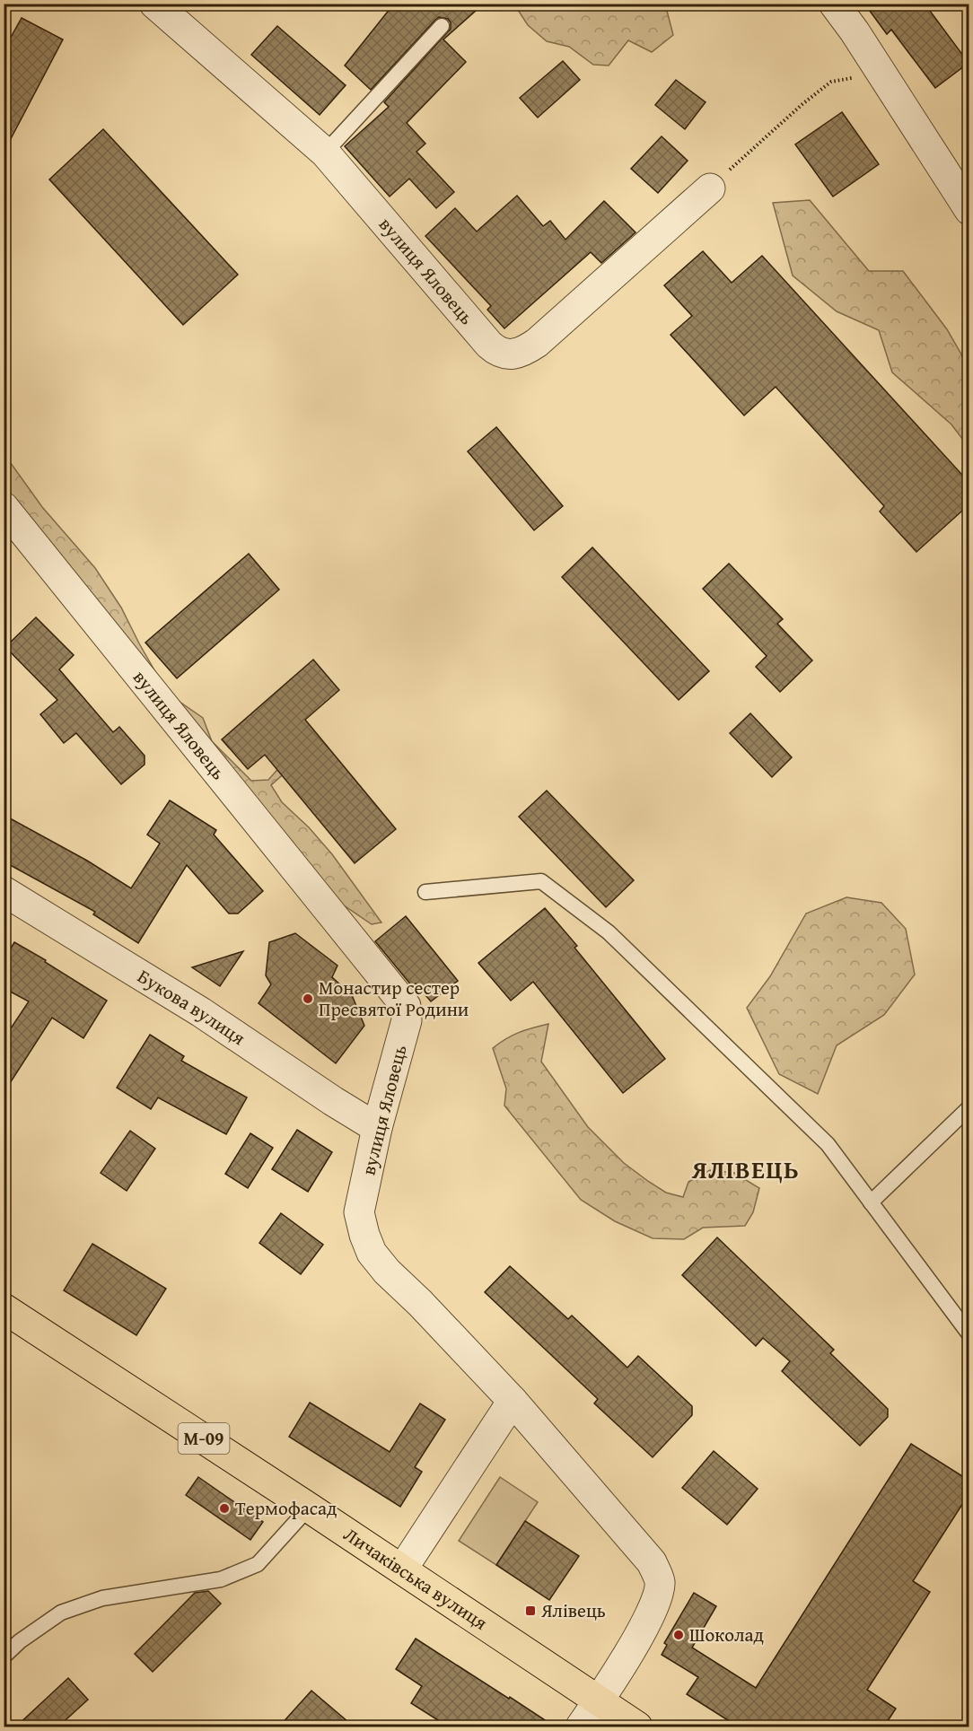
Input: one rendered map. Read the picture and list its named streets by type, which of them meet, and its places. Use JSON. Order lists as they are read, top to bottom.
{
  "streets": {
    "main road": ["М-09", "Личаківська вулиця"],
    "street": ["вулиця Яловець", "Букова вулиця"]
  },
  "crossings": [
    ["вулиця Яловець", "Букова вулиця"],
    ["вулиця Яловець", "Личаківська вулиця"]
  ],
  "districts": ["ЯЛІВЕЦЬ"],
  "places": {
    "other": ["Монастир сестер Пресвятої Родини", "Термофасад", "Шоколад"],
    "transit": ["Ялівець"]
  }
}
